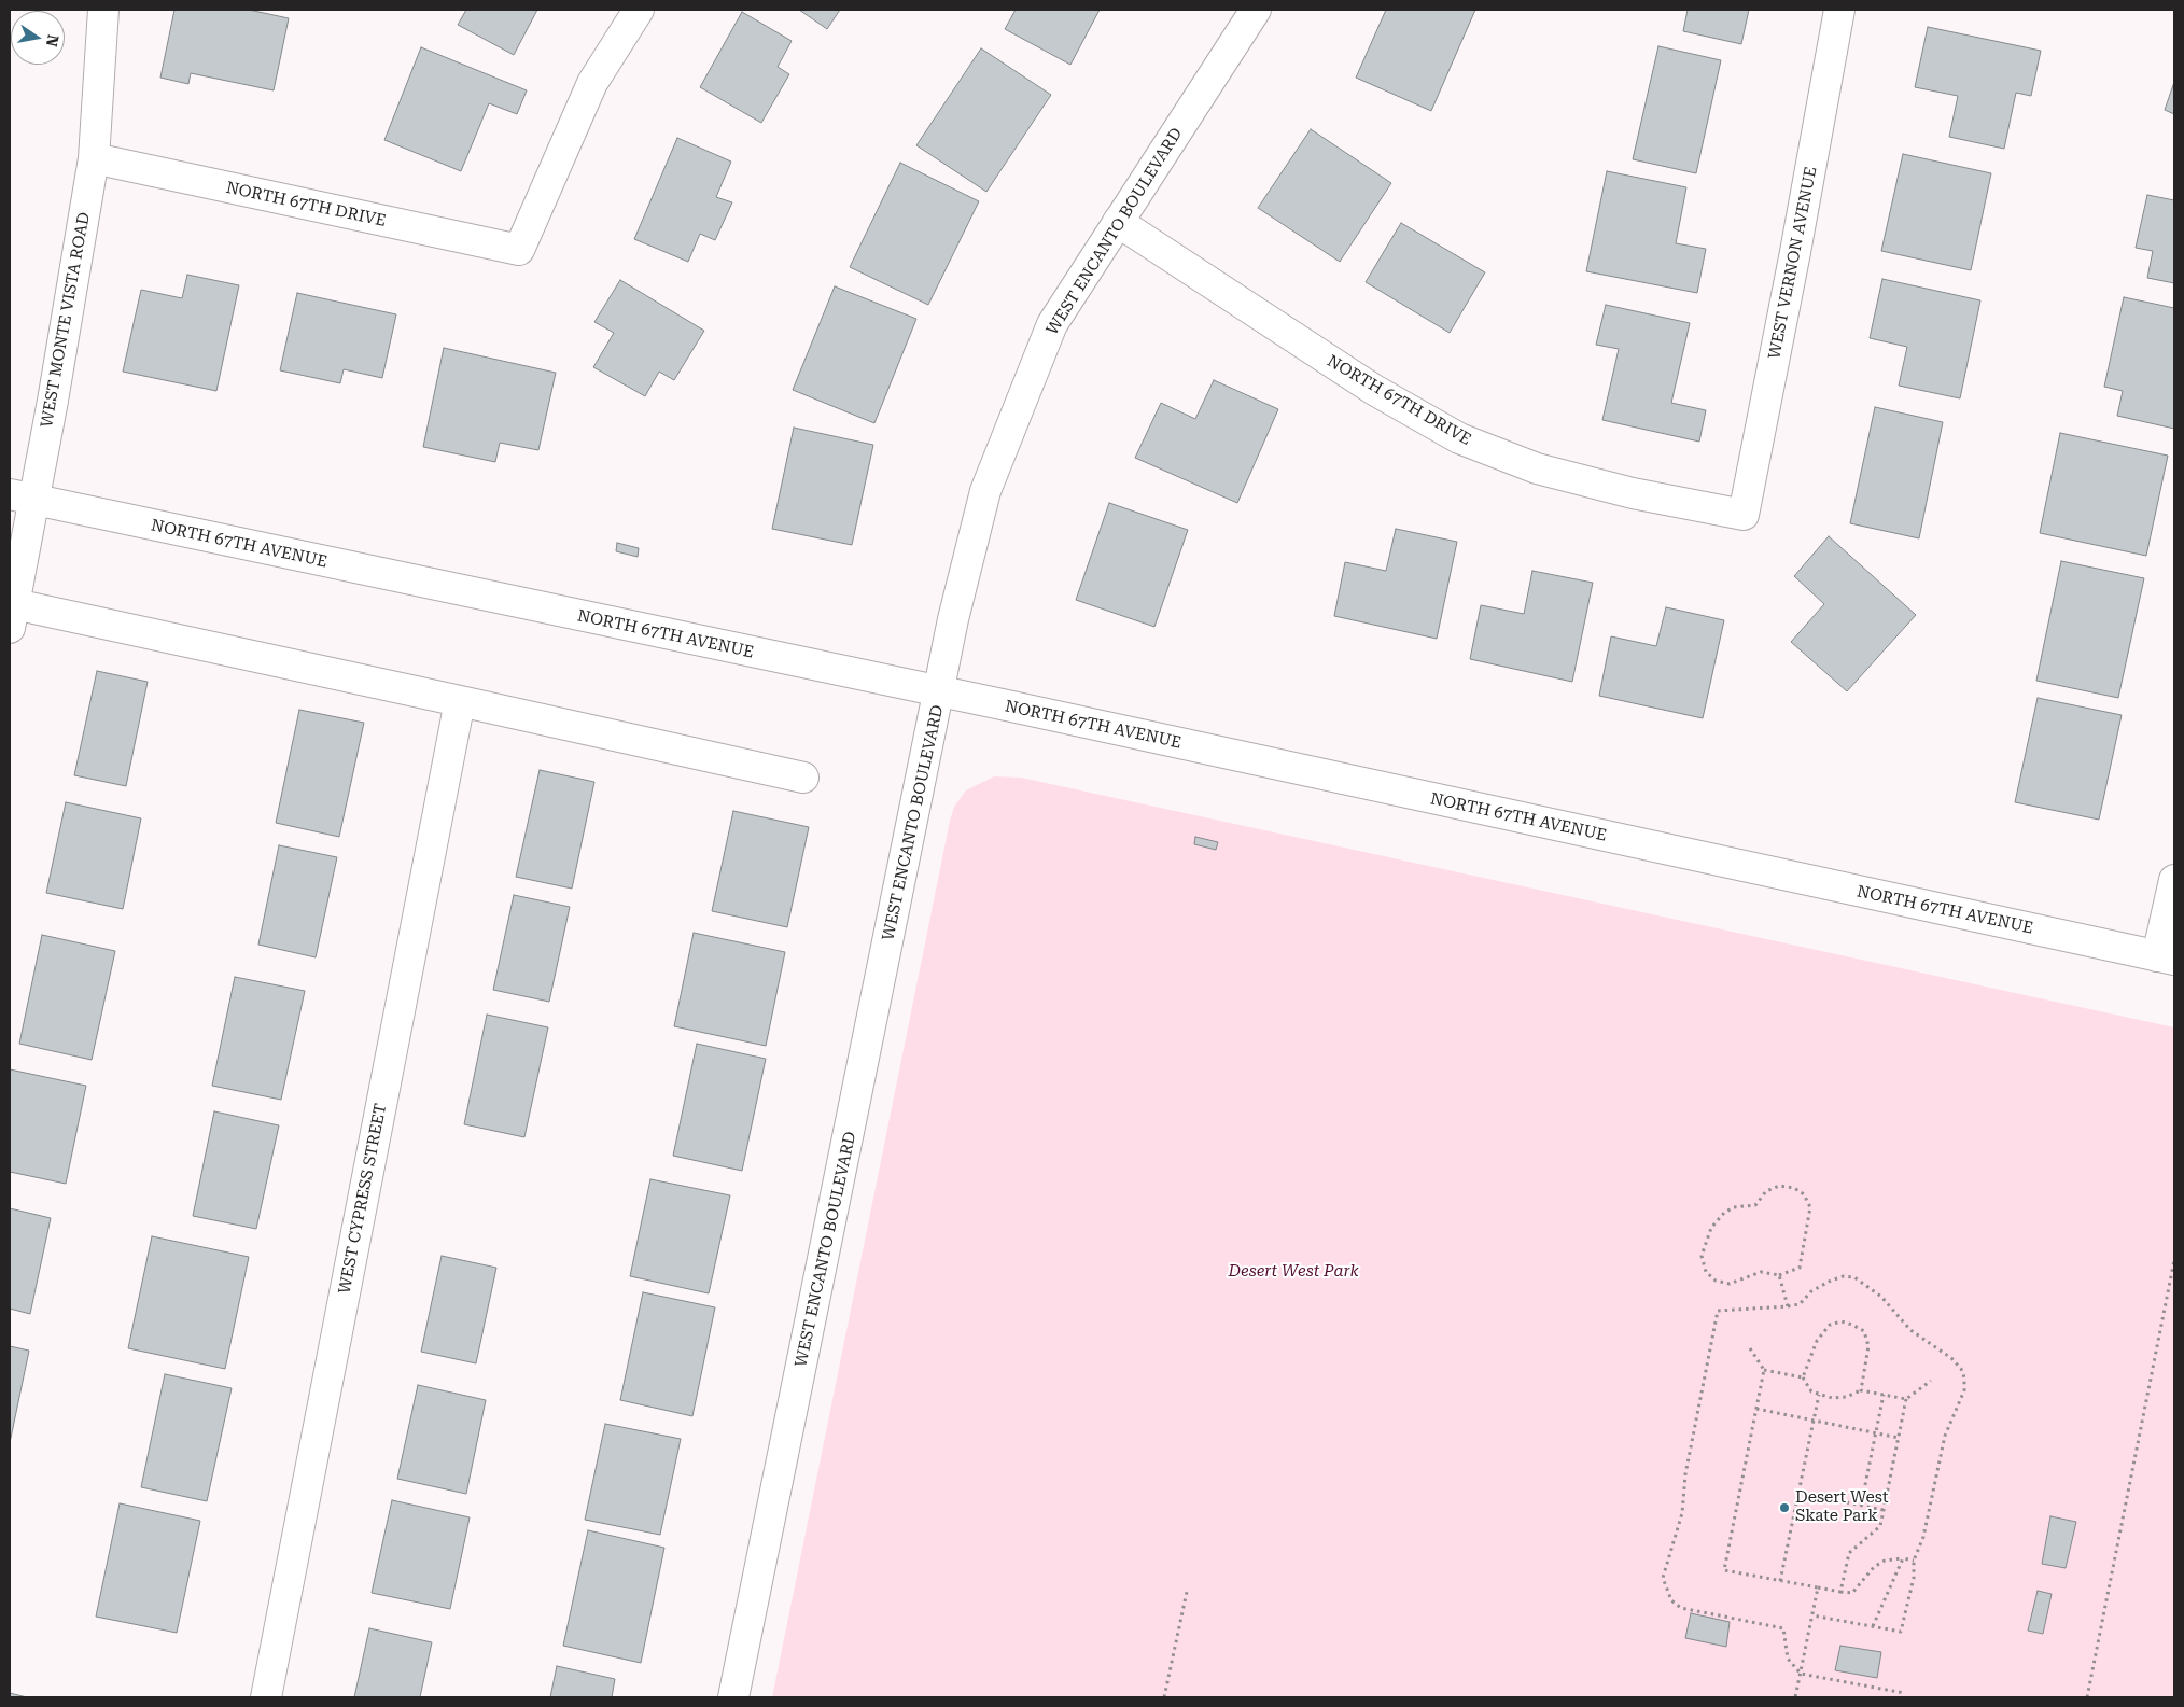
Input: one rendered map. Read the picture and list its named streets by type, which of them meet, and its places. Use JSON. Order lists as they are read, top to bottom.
{
  "streets": {
    "street": [
      "NORTH 67TH DRIVE",
      "WEST ENCANTO BOULEVARD",
      "WEST VERNON AVENUE",
      "WEST MONTE VISTA ROAD",
      "NORTH 67TH AVENUE",
      "WEST CYPRESS STREET"
    ]
  },
  "crossings": [
    ["NORTH 67TH DRIVE", "WEST ENCANTO BOULEVARD"],
    ["NORTH 67TH DRIVE", "WEST VERNON AVENUE"],
    ["NORTH 67TH DRIVE", "WEST MONTE VISTA ROAD"],
    ["WEST ENCANTO BOULEVARD", "NORTH 67TH AVENUE"],
    ["WEST MONTE VISTA ROAD", "NORTH 67TH AVENUE"]
  ],
  "parks": ["Desert West Park"],
  "places": ["Desert West Skate Park"],
  "north": "right"
}
